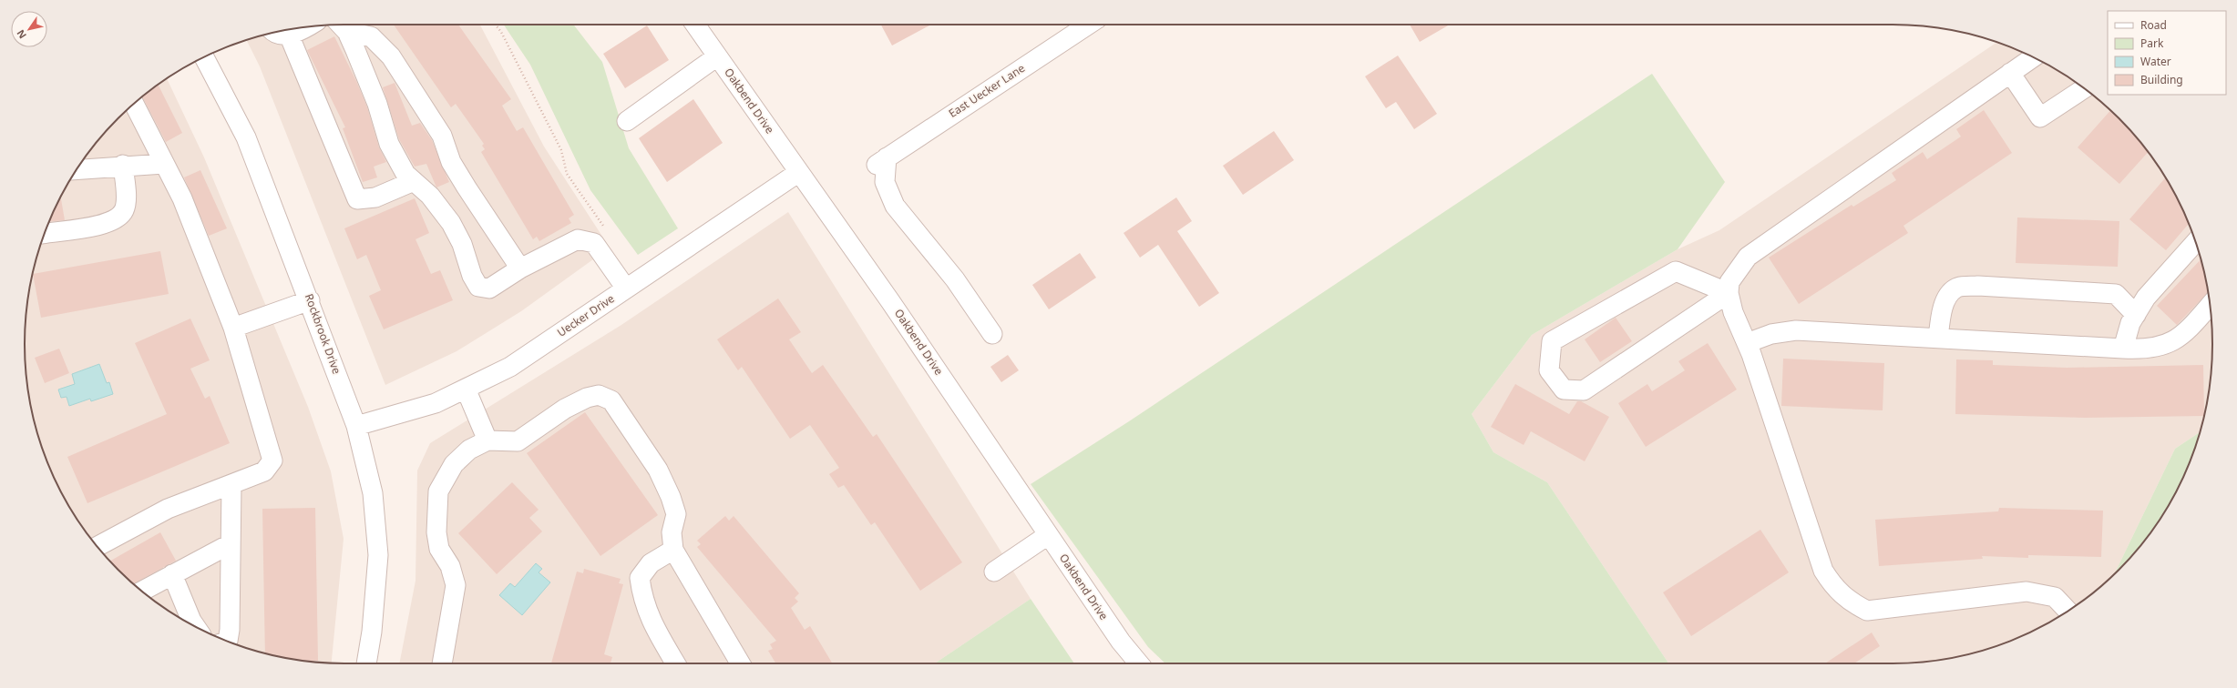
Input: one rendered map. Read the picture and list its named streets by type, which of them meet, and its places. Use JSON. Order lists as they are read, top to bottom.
{
  "streets": {
    "street": [
      "East Uecker Lane",
      "Oakbend Drive",
      "Uecker Drive",
      "Rockbrook Drive"
    ]
  },
  "crossings": [
    ["Oakbend Drive", "Uecker Drive"],
    ["Uecker Drive", "Rockbrook Drive"]
  ],
  "legend": [
    "Road",
    "Park",
    "Water",
    "Building"
  ],
  "north": "bottom left"
}
